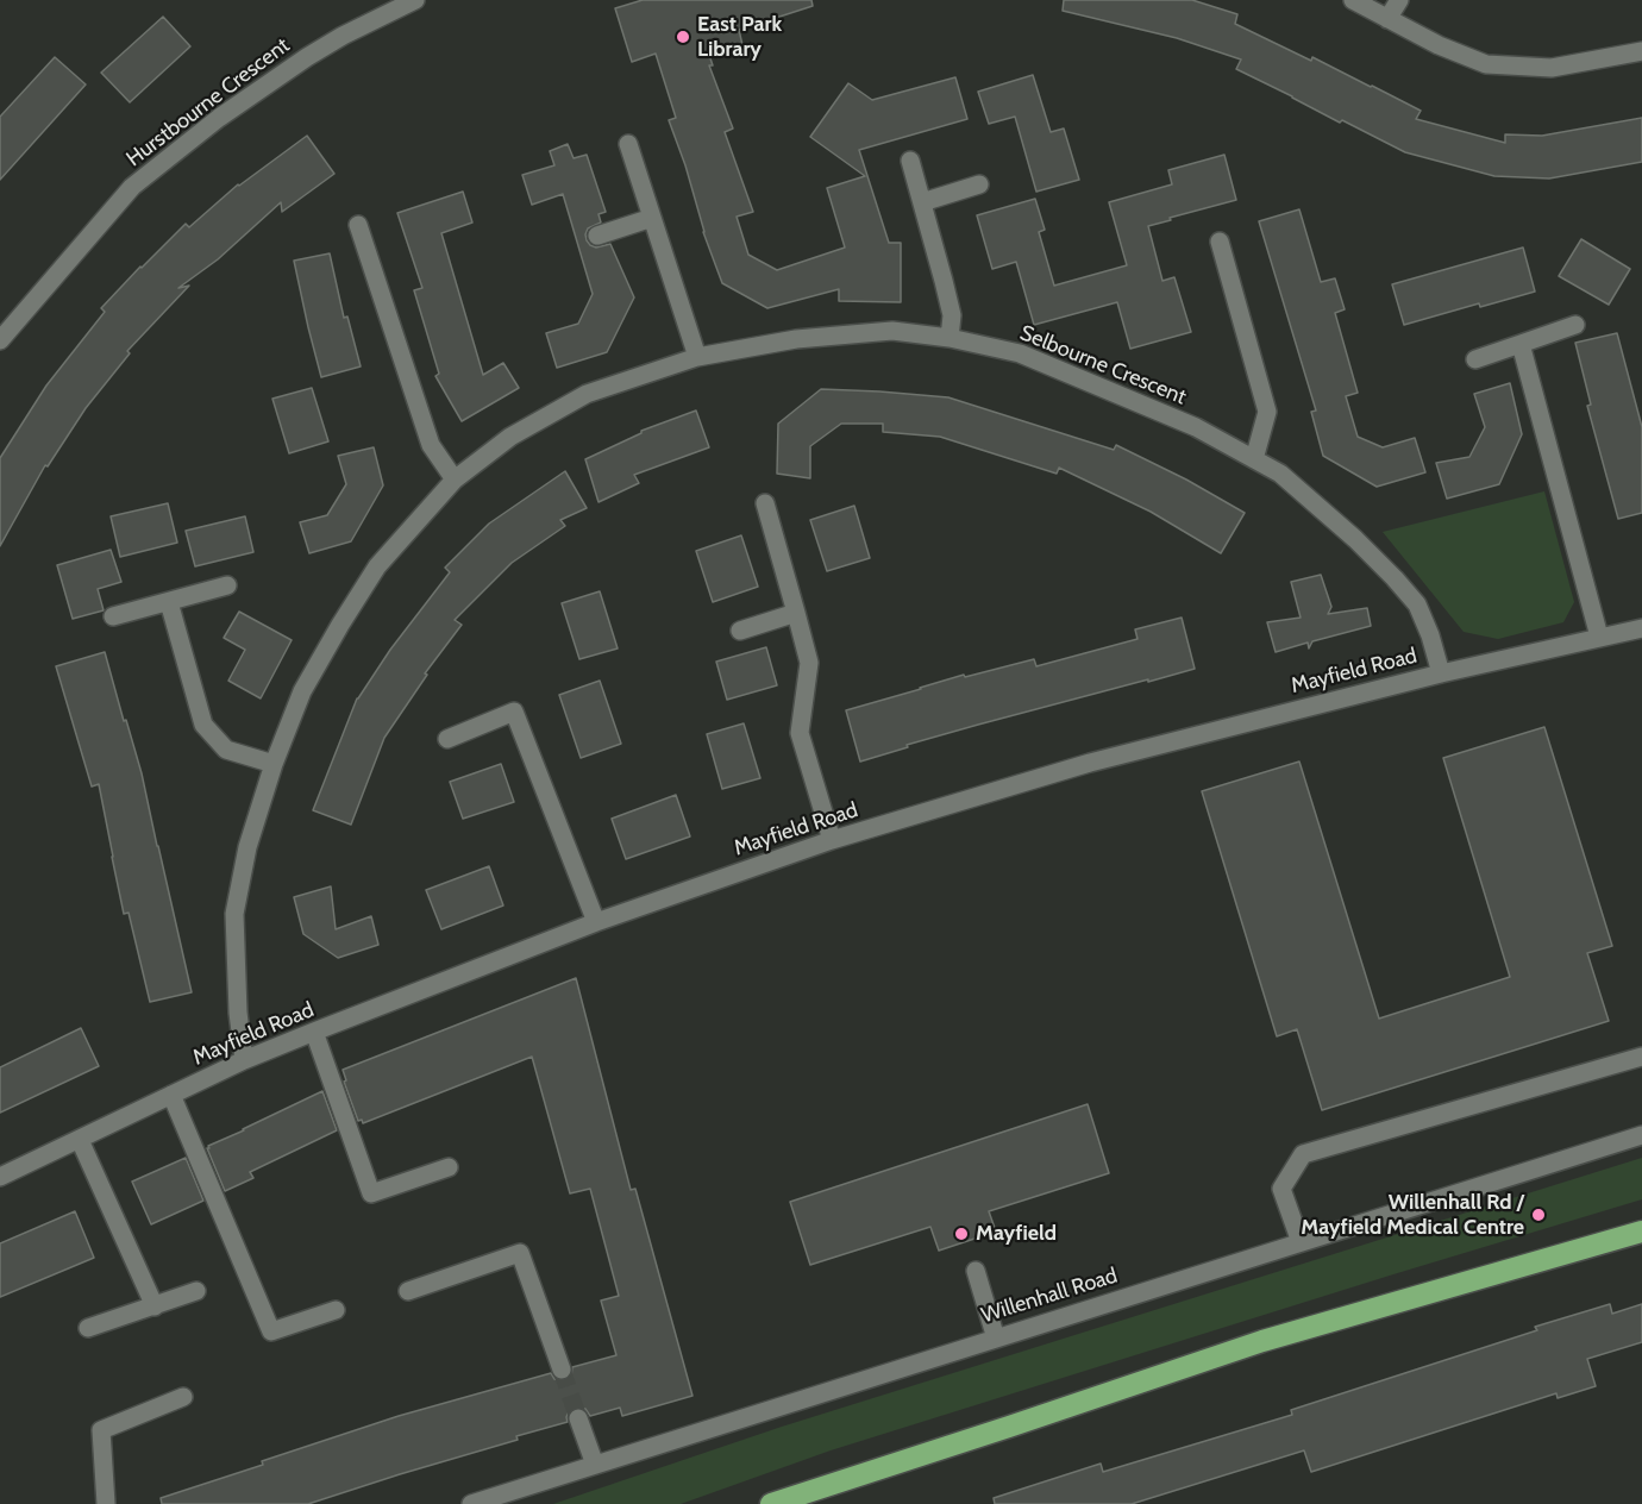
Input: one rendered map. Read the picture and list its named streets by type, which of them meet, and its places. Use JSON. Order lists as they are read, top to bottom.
{
  "streets": {
    "street": [
      "Hurstbourne Crescent",
      "Selbourne Crescent",
      "Mayfield Road",
      "Willenhall Road"
    ]
  },
  "crossings": [
    ["Selbourne Crescent", "Mayfield Road"]
  ],
  "places": ["East Park Library", "Willenhall Rd / Mayfield Medical Centre", "Mayfield"]
}
